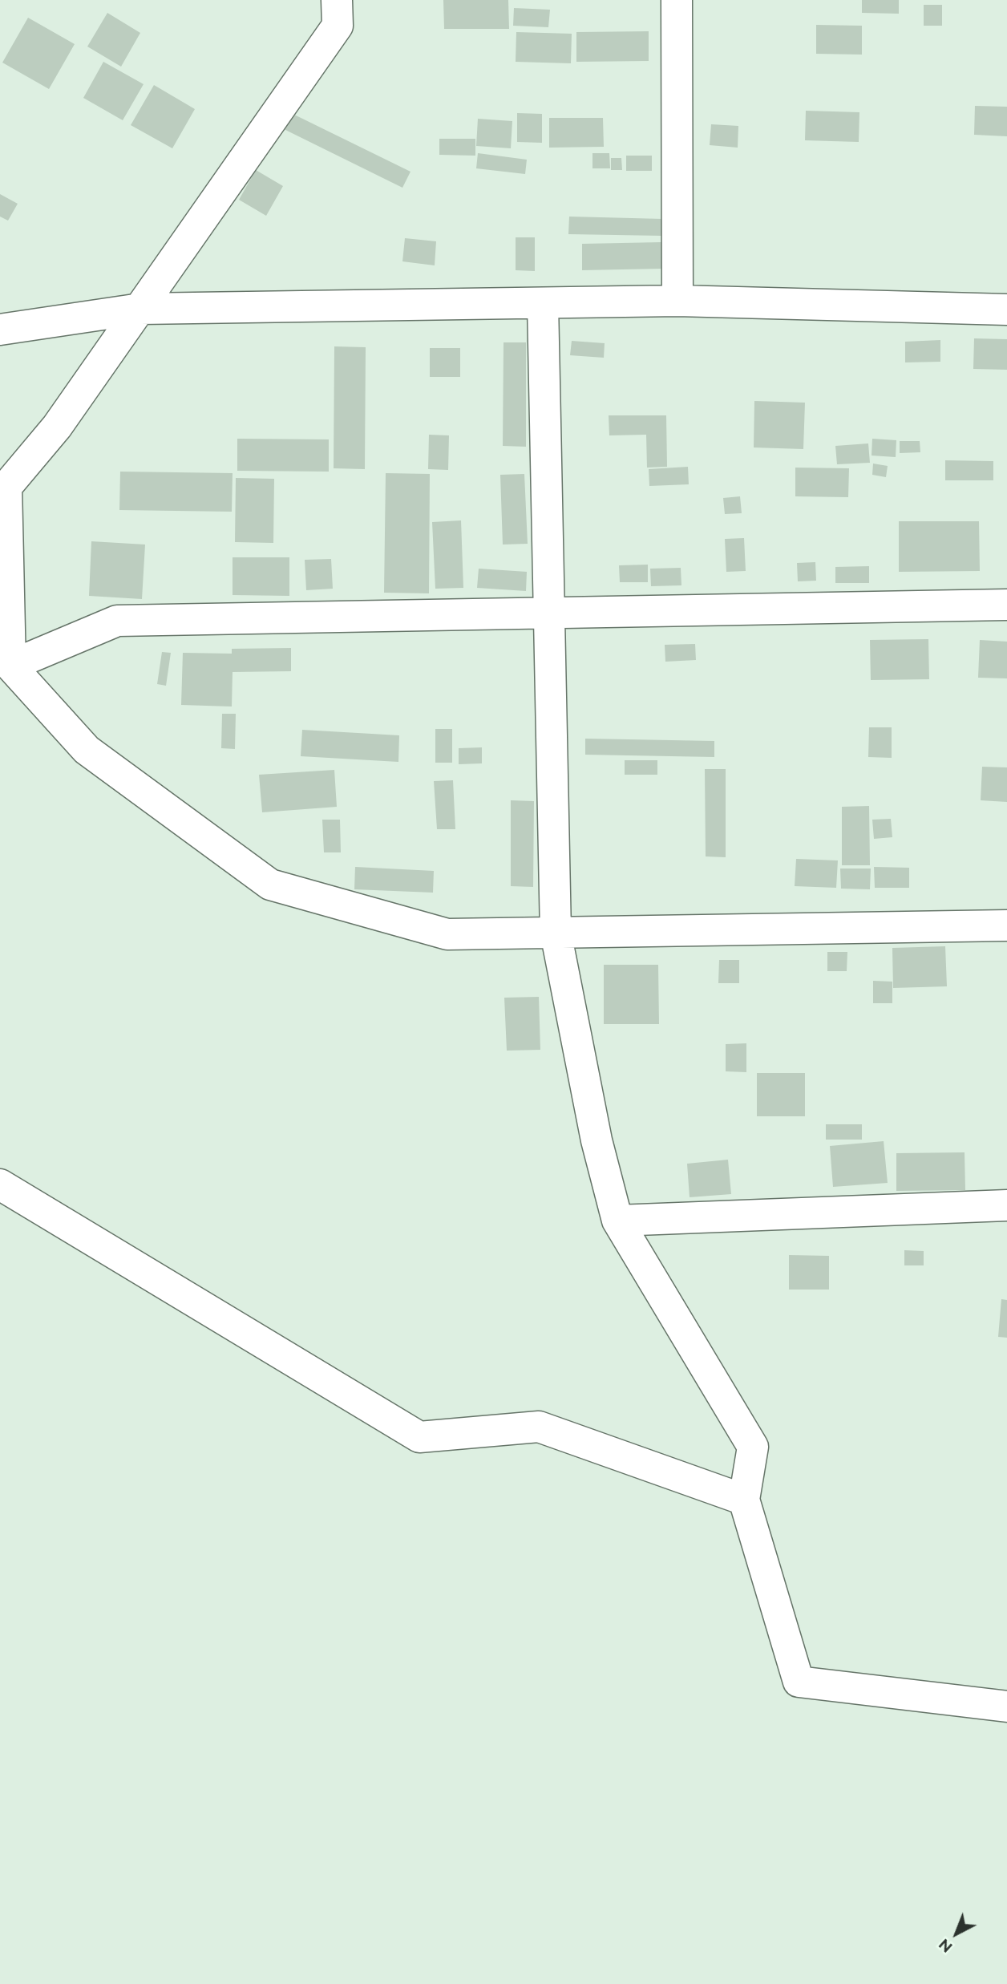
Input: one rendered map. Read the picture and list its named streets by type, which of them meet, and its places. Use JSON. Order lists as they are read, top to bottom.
{
  "north": "bottom left"
}
